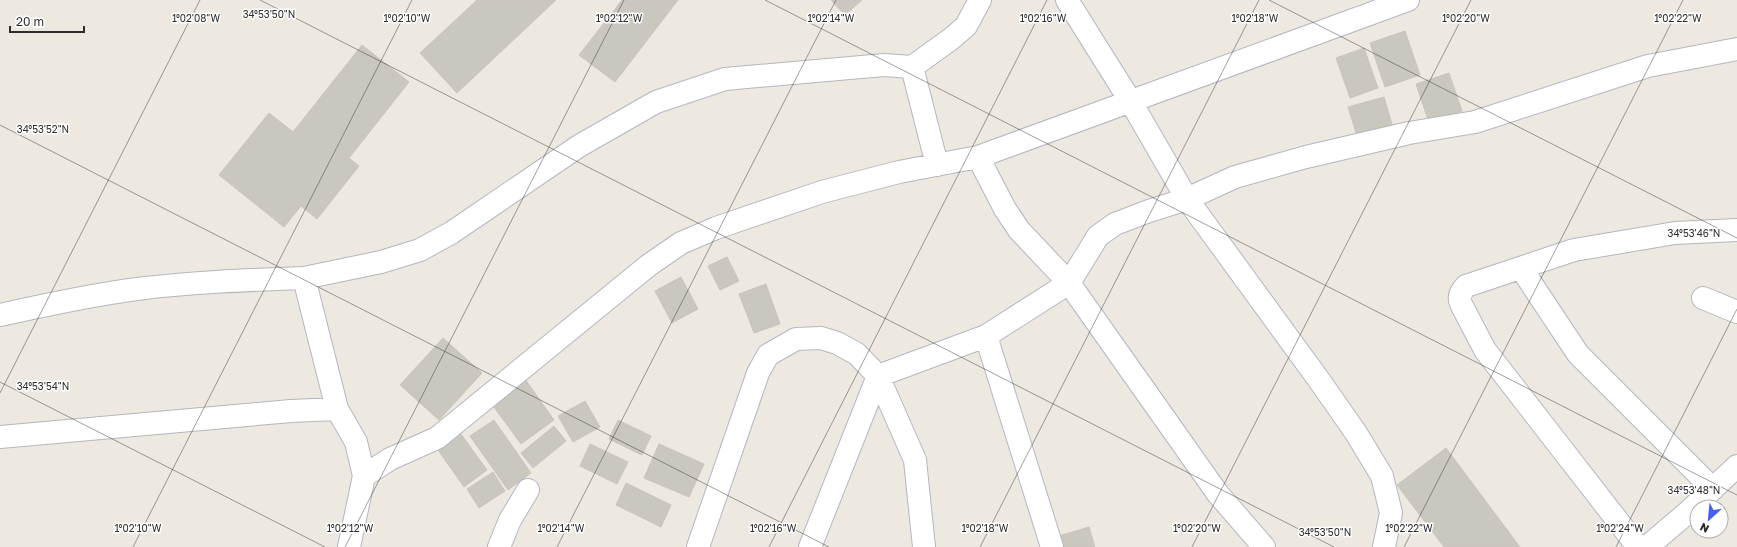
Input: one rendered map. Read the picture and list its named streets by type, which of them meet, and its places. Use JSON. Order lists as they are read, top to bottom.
{
  "scale_bar": "20 m",
  "north": "bottom left",
  "coordinates": [
    "34°53'50\"N",
    "1°02'08\"W",
    "1°02'10\"W",
    "1°02'12\"W",
    "1°02'14\"W",
    "1°02'16\"W",
    "1°02'18\"W",
    "1°02'20\"W",
    "1°02'22\"W",
    "34°53'52\"N",
    "34°53'46\"N",
    "34°53'54\"N",
    "34°53'48\"N",
    "1°02'24\"W"
  ]
}
